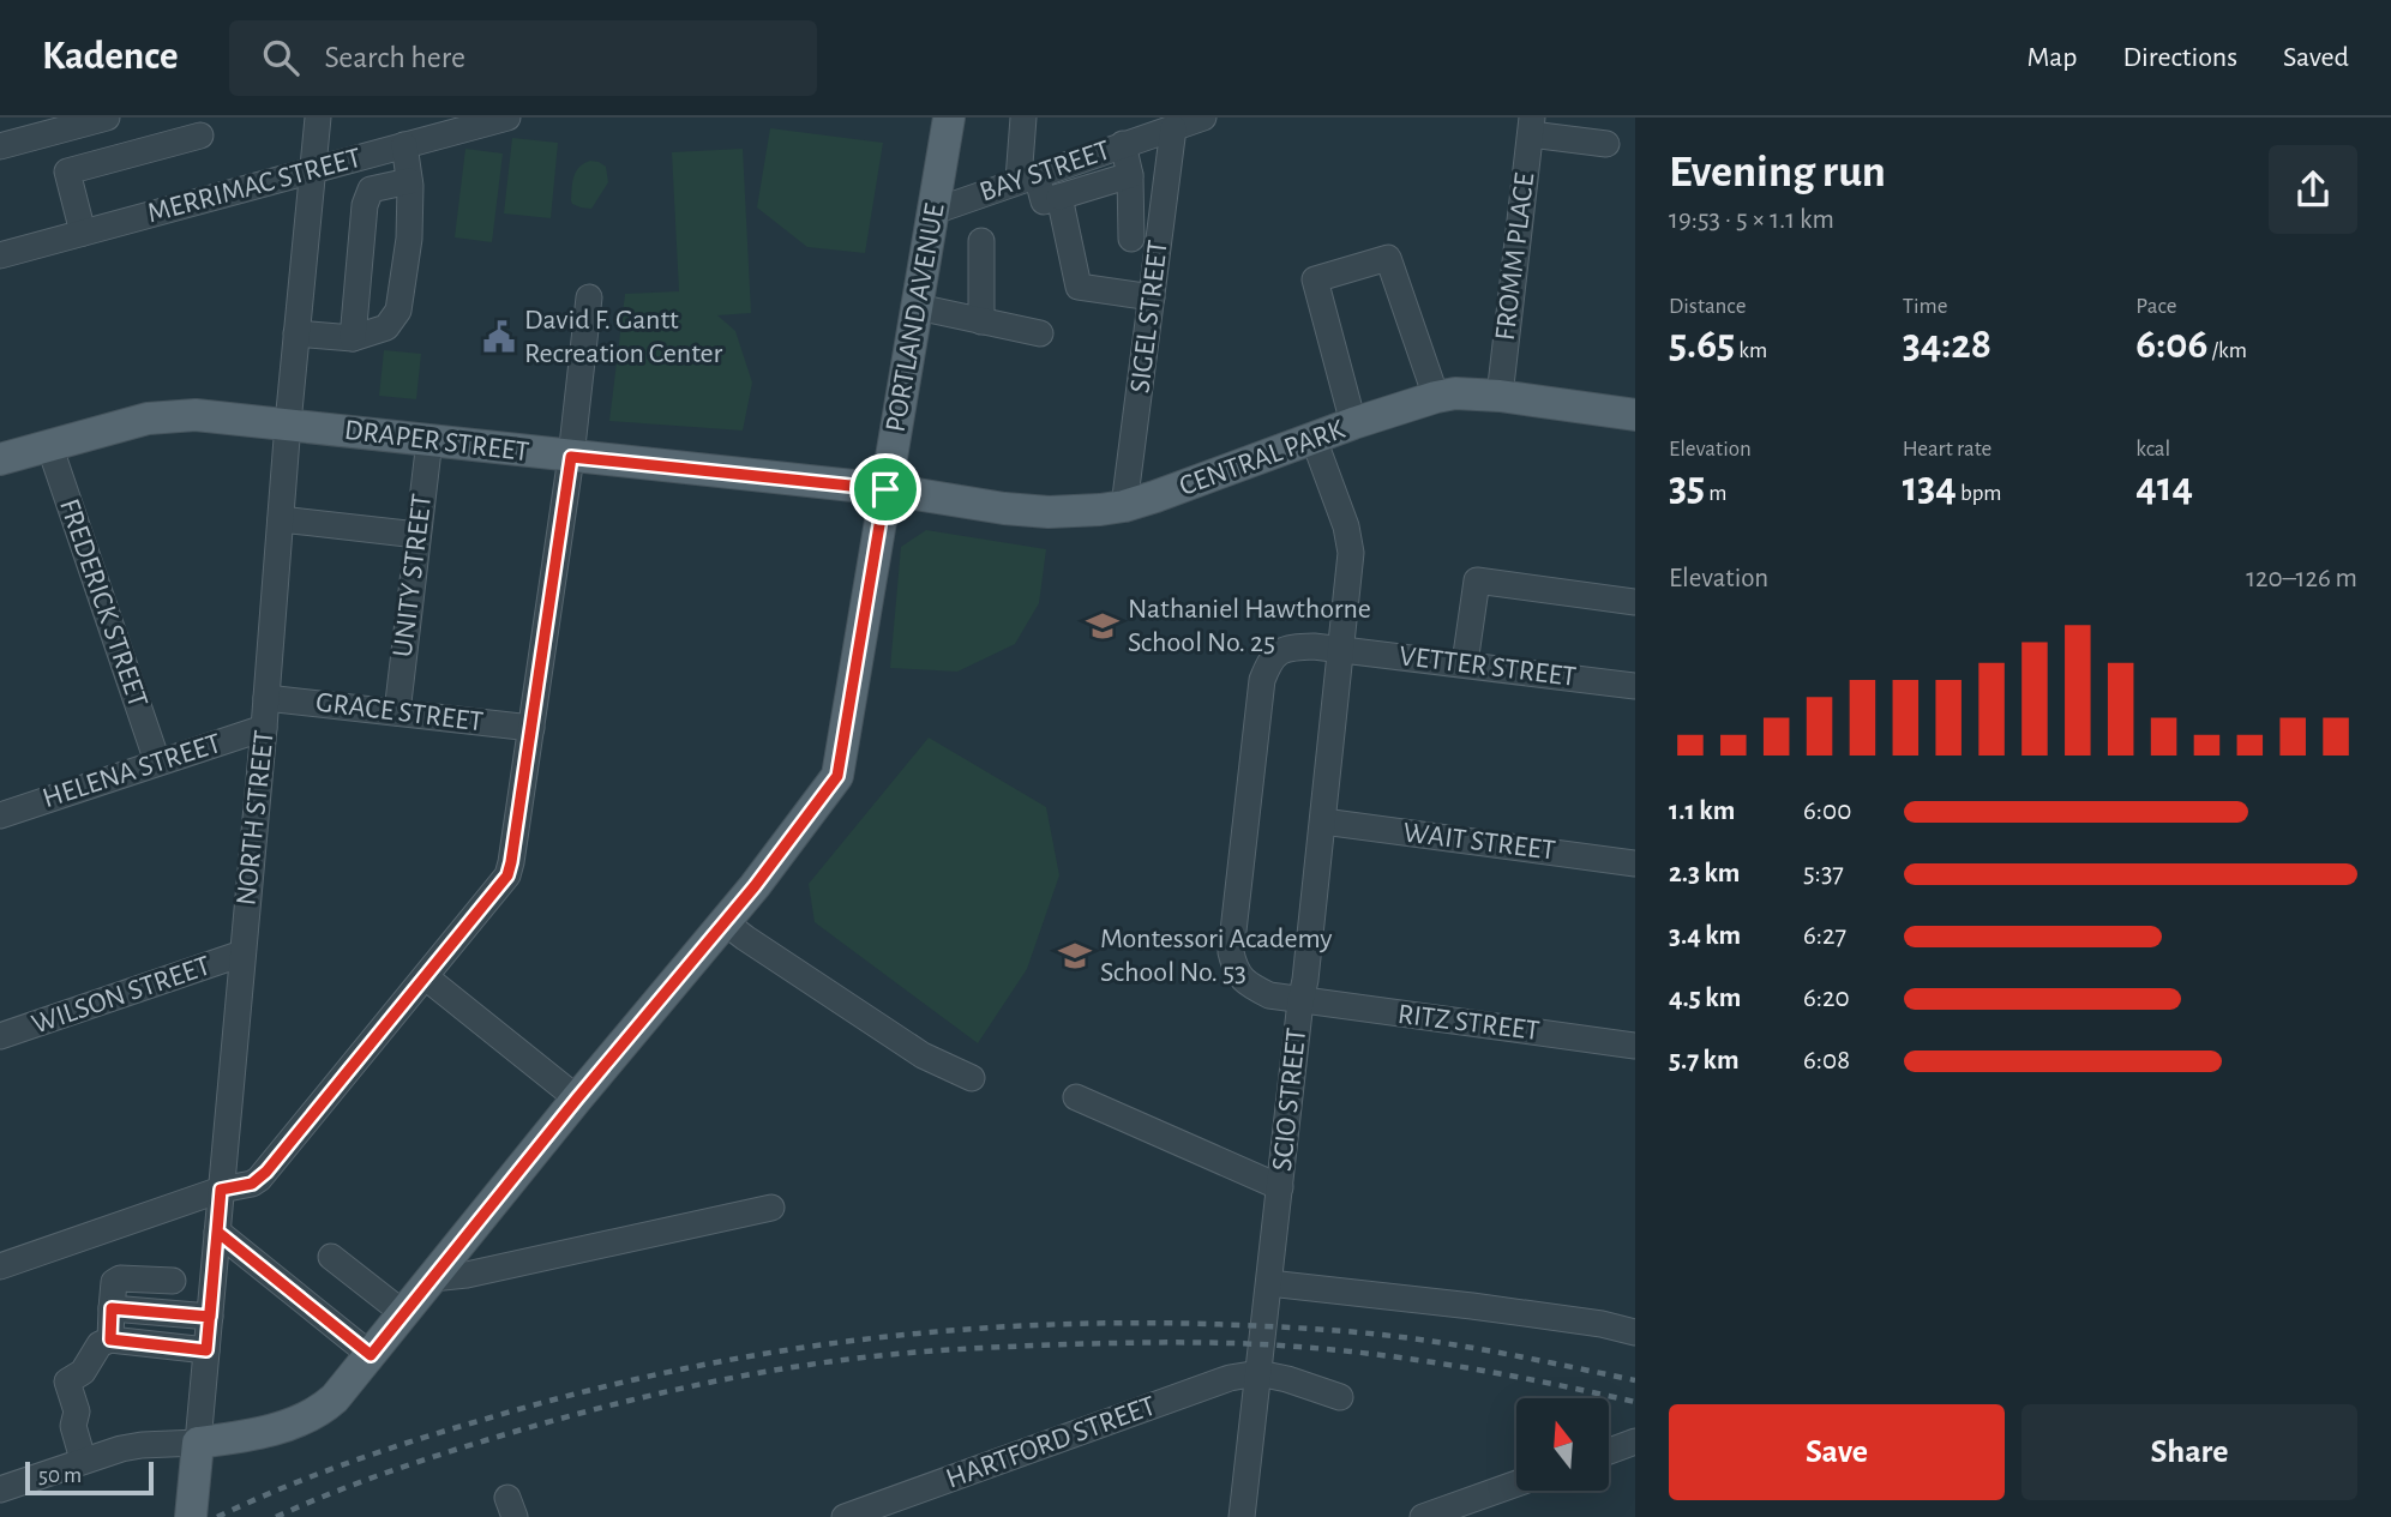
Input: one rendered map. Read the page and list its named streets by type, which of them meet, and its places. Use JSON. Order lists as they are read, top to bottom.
{
  "streets": {
    "main road": [
      "PORTLAND AVENUE",
      "DRAPER STREET",
      "CENTRAL PARK",
      "NORTH STREET"
    ],
    "street": [
      "BAY STREET",
      "MERRIMAC STREET",
      "FROMM PLACE",
      "SIGEL STREET",
      "UNITY STREET",
      "FREDERICK STREET",
      "VETTER STREET",
      "GRACE STREET",
      "HELENA STREET",
      "WAIT STREET",
      "WILSON STREET",
      "RITZ STREET",
      "SCIO STREET",
      "HARTFORD STREET"
    ]
  },
  "crossings": [
    ["BAY STREET", "SIGEL STREET"],
    ["BAY STREET", "PORTLAND AVENUE"],
    ["MERRIMAC STREET", "NORTH STREET"],
    ["FROMM PLACE", "CENTRAL PARK"],
    ["SIGEL STREET", "CENTRAL PARK"],
    ["PORTLAND AVENUE", "DRAPER STREET"],
    ["PORTLAND AVENUE", "CENTRAL PARK"],
    ["PORTLAND AVENUE", "NORTH STREET"],
    ["DRAPER STREET", "CENTRAL PARK"],
    ["DRAPER STREET", "UNITY STREET"],
    ["DRAPER STREET", "FREDERICK STREET"],
    ["DRAPER STREET", "NORTH STREET"],
    ["CENTRAL PARK", "SCIO STREET"],
    ["UNITY STREET", "GRACE STREET"],
    ["FREDERICK STREET", "HELENA STREET"],
    ["VETTER STREET", "RITZ STREET"],
    ["VETTER STREET", "SCIO STREET"],
    ["GRACE STREET", "NORTH STREET"],
    ["HELENA STREET", "NORTH STREET"],
    ["NORTH STREET", "WILSON STREET"],
    ["WAIT STREET", "SCIO STREET"],
    ["RITZ STREET", "SCIO STREET"],
    ["SCIO STREET", "HARTFORD STREET"]
  ],
  "places": {
    "public building": ["David F. Gantt Recreation Center"],
    "school or university": ["Nathaniel Hawthorne School No. 25", "Montessori Academy School No. 53"]
  },
  "scale_bar": "50 m",
  "north": "top",
  "page": {
    "header": "Kadence",
    "search": "Search here",
    "nav": ["Map", "Directions", "Saved"],
    "heading": ["Evening run", "19:53 · 5 × 1.1 km"],
    "stats": [
      ["Distance", "5.65 km"],
      ["Time", "34:28"],
      ["Pace", "6:06 /km"],
      ["Elevation", "35 m"],
      ["Heart rate", "134 bpm"],
      ["kcal", "414"]
    ],
    "chart": ["Elevation", "120–126 m"],
    "list": [
      {
        "name": "1.1 km",
        "note": "6:00"
      },
      {
        "name": "2.3 km",
        "note": "5:37"
      },
      {
        "name": "3.4 km",
        "note": "6:27"
      },
      {
        "name": "4.5 km",
        "note": "6:20"
      },
      {
        "name": "5.7 km",
        "note": "6:08"
      }
    ],
    "buttons": ["Save", "Share"],
    "scale": "50 m"
  }
}
